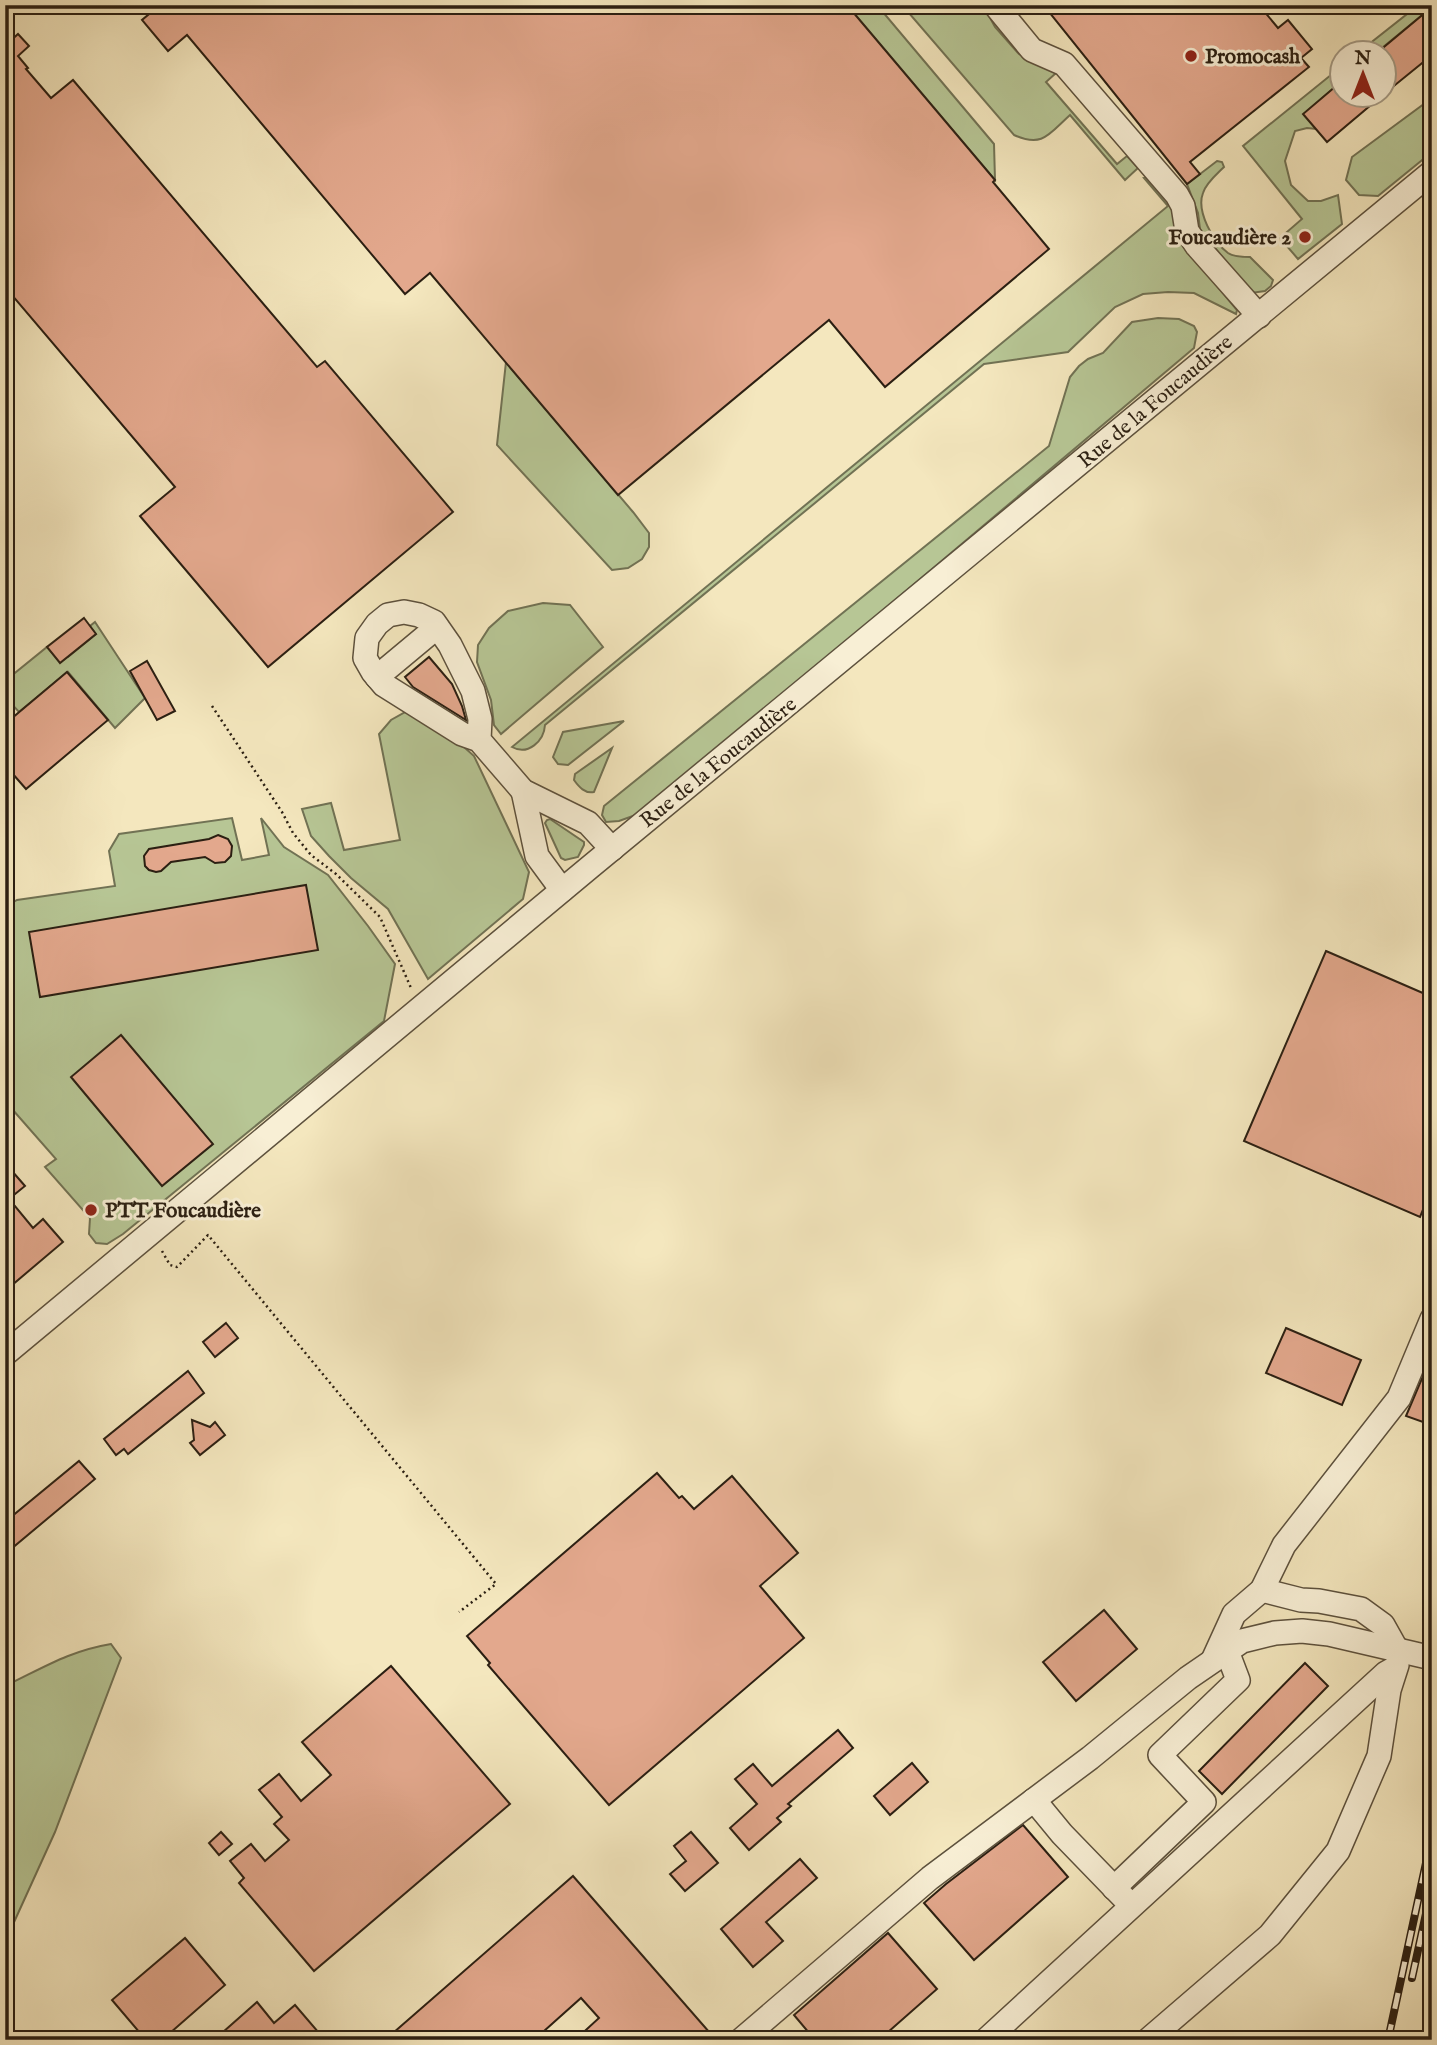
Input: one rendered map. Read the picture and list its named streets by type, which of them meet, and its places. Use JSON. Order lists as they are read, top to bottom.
{
  "streets": {
    "street": ["Rue de la Foucaudière"]
  },
  "places": ["Promocash", "Foucaudière 2", "PTT Foucaudière"],
  "north": "top"
}
